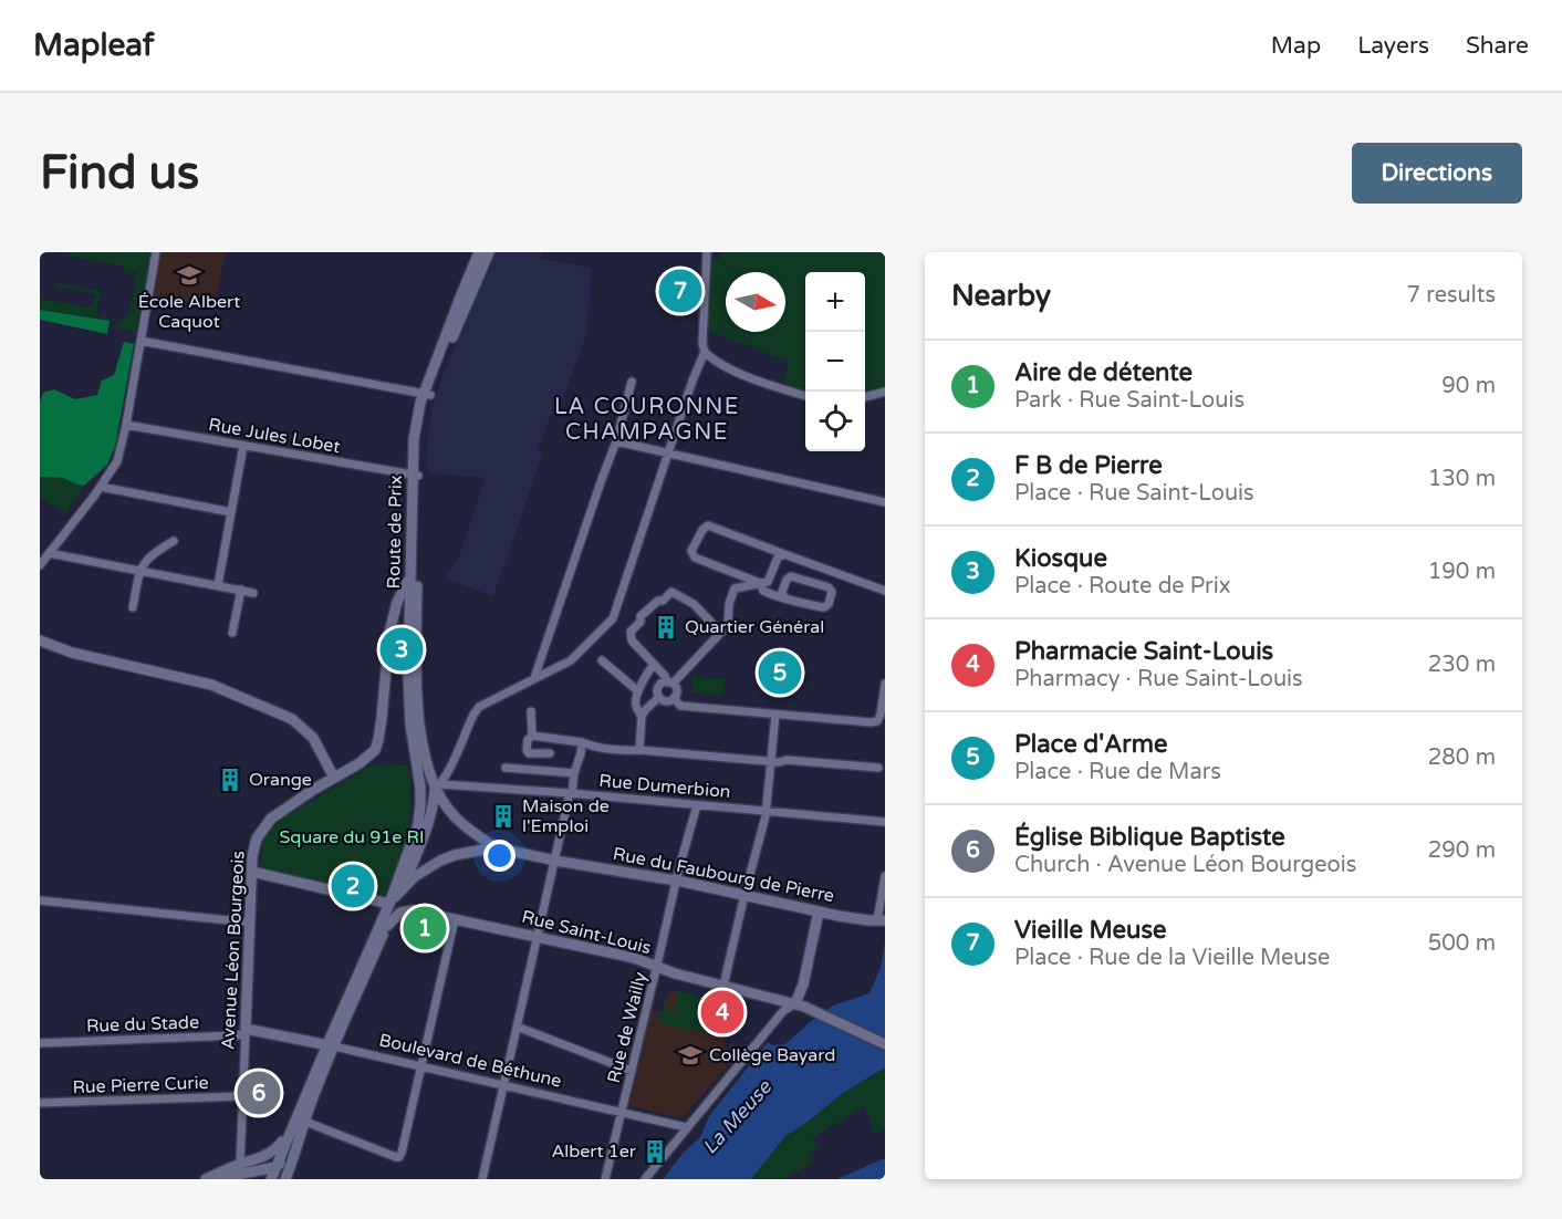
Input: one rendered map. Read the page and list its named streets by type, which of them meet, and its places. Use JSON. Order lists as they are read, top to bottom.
{
  "streets": {
    "main road": [
      "Route de Prix",
      "Rue du Faubourg de Pierre",
      "Rue Saint-Louis",
      "Avenue Léon Bourgeois",
      "Boulevard de Béthune"
    ],
    "street": [
      "Rue Jules Lobet",
      "Rue Dumerbion",
      "Rue du Stade",
      "Rue de Wailly",
      "Rue Pierre Curie"
    ]
  },
  "crossings": [
    ["Rue Jules Lobet", "Route de Prix"],
    ["Route de Prix", "Rue Dumerbion"],
    ["Route de Prix", "Rue du Faubourg de Pierre"],
    ["Route de Prix", "Avenue Léon Bourgeois"],
    ["Rue Dumerbion", "Rue de Wailly"],
    ["Rue du Faubourg de Pierre", "Rue de Wailly"],
    ["Rue Saint-Louis", "Rue de Wailly"],
    ["Avenue Léon Bourgeois", "Rue du Stade"],
    ["Avenue Léon Bourgeois", "Boulevard de Béthune"],
    ["Avenue Léon Bourgeois", "Rue Pierre Curie"],
    ["Rue du Stade", "Boulevard de Béthune"],
    ["Rue de Wailly", "Boulevard de Béthune"]
  ],
  "districts": ["LA COURONNE CHAMPAGNE"],
  "water": ["La Meuse"],
  "parks": ["Square du 91e RI"],
  "places": {
    "school or university": ["École Albert Caquot", "Collège Bayard"],
    "building": [
      "Quartier Général",
      "Orange",
      "Maison de l'Emploi",
      "Albert 1er"
    ]
  },
  "north": "right",
  "page": {
    "header": "Mapleaf",
    "nav": ["Map", "Layers", "Share"],
    "buttons": "Directions",
    "title": "Find us",
    "heading": ["Nearby", "7 results"],
    "pins": [
      "7",
      "3",
      "5",
      "2",
      "1",
      "4",
      "6"
    ],
    "map_buttons": ["+", "−"],
    "list": [
      {
        "mark": "1",
        "name": "Aire de détente",
        "note": "Park · Rue Saint-Louis",
        "value": "90 m"
      },
      {
        "mark": "2",
        "name": "F B de Pierre",
        "note": "Place · Rue Saint-Louis",
        "value": "130 m"
      },
      {
        "mark": "3",
        "name": "Kiosque",
        "note": "Place · Route de Prix",
        "value": "190 m"
      },
      {
        "mark": "4",
        "name": "Pharmacie Saint-Louis",
        "note": "Pharmacy · Rue Saint-Louis",
        "value": "230 m"
      },
      {
        "mark": "5",
        "name": "Place d'Arme",
        "note": "Place · Rue de Mars",
        "value": "280 m"
      },
      {
        "mark": "6",
        "name": "Église Biblique Baptiste",
        "note": "Church · Avenue Léon Bourgeois",
        "value": "290 m"
      },
      {
        "mark": "7",
        "name": "Vieille Meuse",
        "note": "Place · Rue de la Vieille Meuse",
        "value": "500 m"
      }
    ]
  }
}
